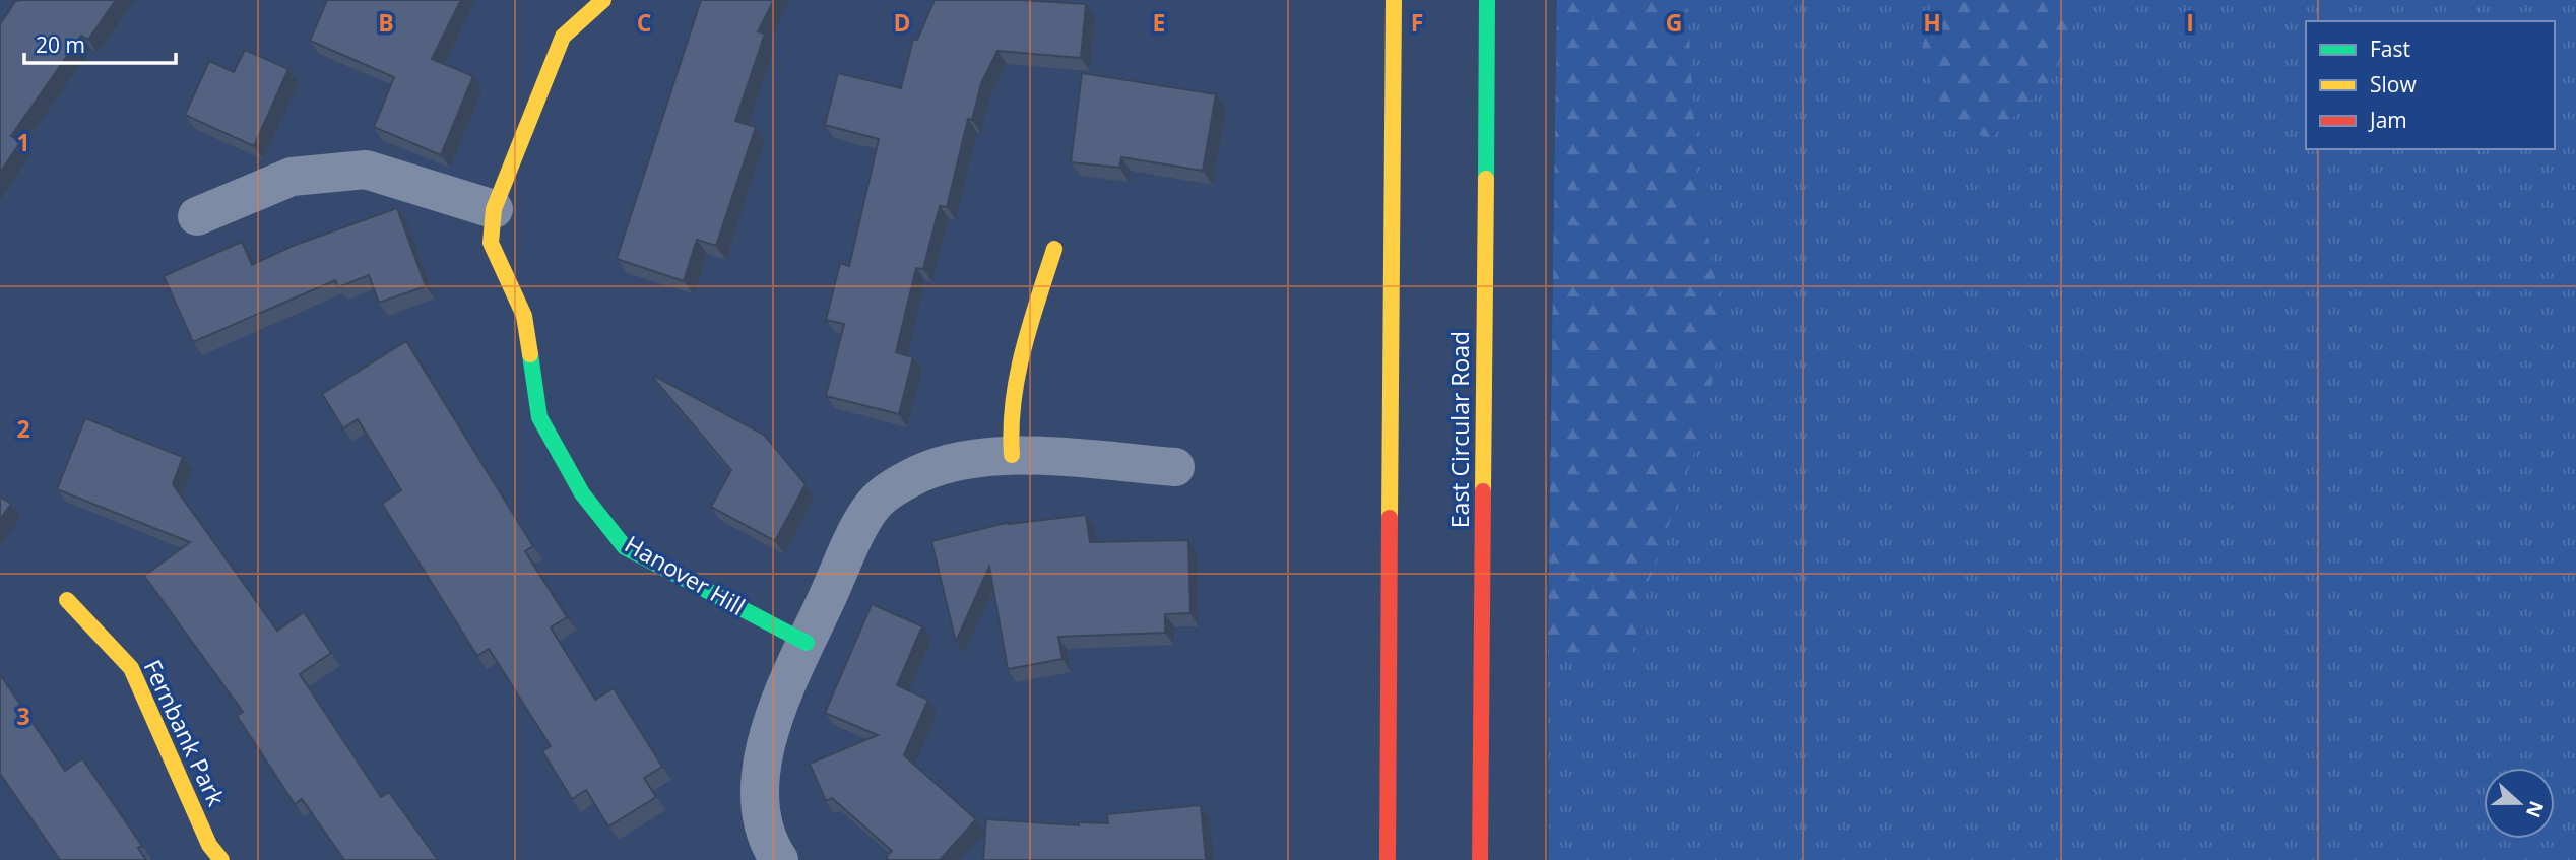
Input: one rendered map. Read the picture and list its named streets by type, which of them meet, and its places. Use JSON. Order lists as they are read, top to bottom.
{
  "streets": {
    "main road": ["East Circular Road", "Hanover Hill", "Fernbank Park"]
  },
  "legend": ["Fast", "Slow", "Jam"],
  "scale_bar": "20 m",
  "north": "right",
  "grid": {
    "columns": [
      "B",
      "C",
      "D",
      "E",
      "F",
      "G",
      "H",
      "I"
    ],
    "rows": ["1", "2", "3"]
  }
}
